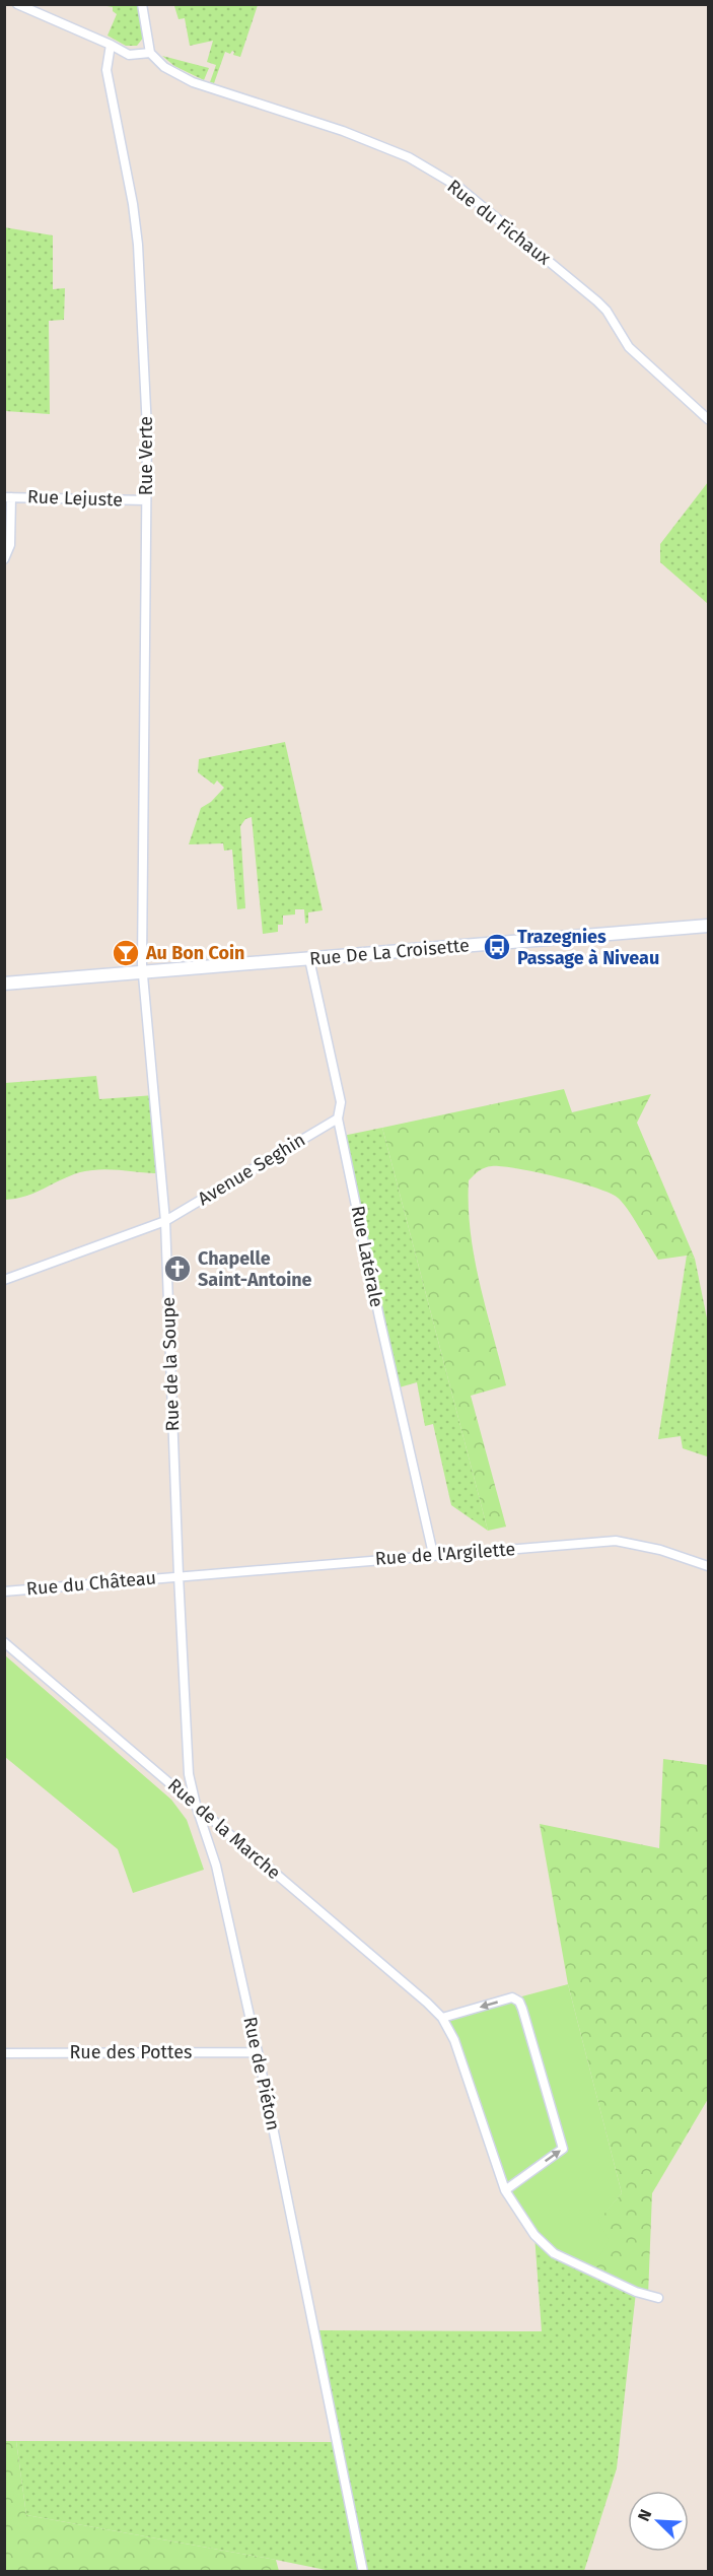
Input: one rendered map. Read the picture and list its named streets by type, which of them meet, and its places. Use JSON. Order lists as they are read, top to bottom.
{
  "streets": {
    "main road": ["Rue De La Croisette"],
    "street": [
      "Rue du Fichaux",
      "Rue Verte",
      "Rue Lejuste",
      "Avenue Seghin",
      "Rue Latérale",
      "Rue de la Soupe",
      "Rue de l'Argilette",
      "Rue du Château",
      "Rue de la Marche",
      "Rue des Pottes",
      "Rue de Piéton"
    ]
  },
  "crossings": [
    ["Rue Verte", "Rue Lejuste"],
    ["Rue Verte", "Rue De La Croisette"],
    ["Rue Verte", "Rue de la Soupe"],
    ["Rue De La Croisette", "Rue Latérale"],
    ["Rue De La Croisette", "Rue de la Soupe"],
    ["Avenue Seghin", "Rue Latérale"],
    ["Avenue Seghin", "Rue de la Soupe"],
    ["Rue Latérale", "Rue de l'Argilette"],
    ["Rue de la Soupe", "Rue de l'Argilette"],
    ["Rue de la Soupe", "Rue du Château"],
    ["Rue de la Soupe", "Rue de Piéton"],
    ["Rue de l'Argilette", "Rue du Château"],
    ["Rue de l'Argilette", "Rue de Piéton"],
    ["Rue du Château", "Rue de Piéton"],
    ["Rue de la Marche", "Rue de Piéton"],
    ["Rue des Pottes", "Rue de Piéton"]
  ],
  "places": {
    "bus stop": ["Trazegnies Passage à Niveau"],
    "bar": ["Au Bon Coin"],
    "church": ["Chapelle Saint-Antoine"]
  },
  "north": "top left"
}
